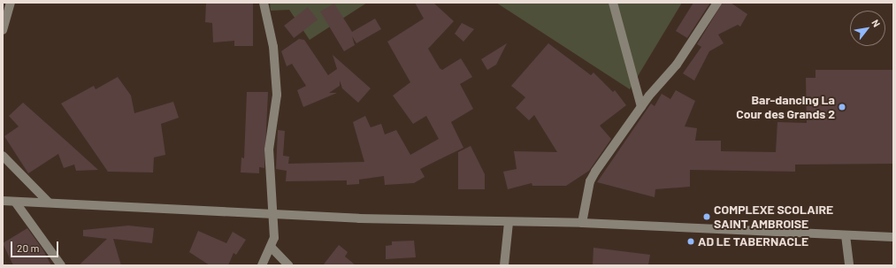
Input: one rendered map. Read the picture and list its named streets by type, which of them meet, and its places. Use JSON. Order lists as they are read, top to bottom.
{
  "places": ["Bar-dancing La Cour des Grands 2", "COMPLEXE SCOLAIRE SAINT AMBROISE", "AD LE TABERNACLE"],
  "scale_bar": "20 m",
  "north": "top right"
}
